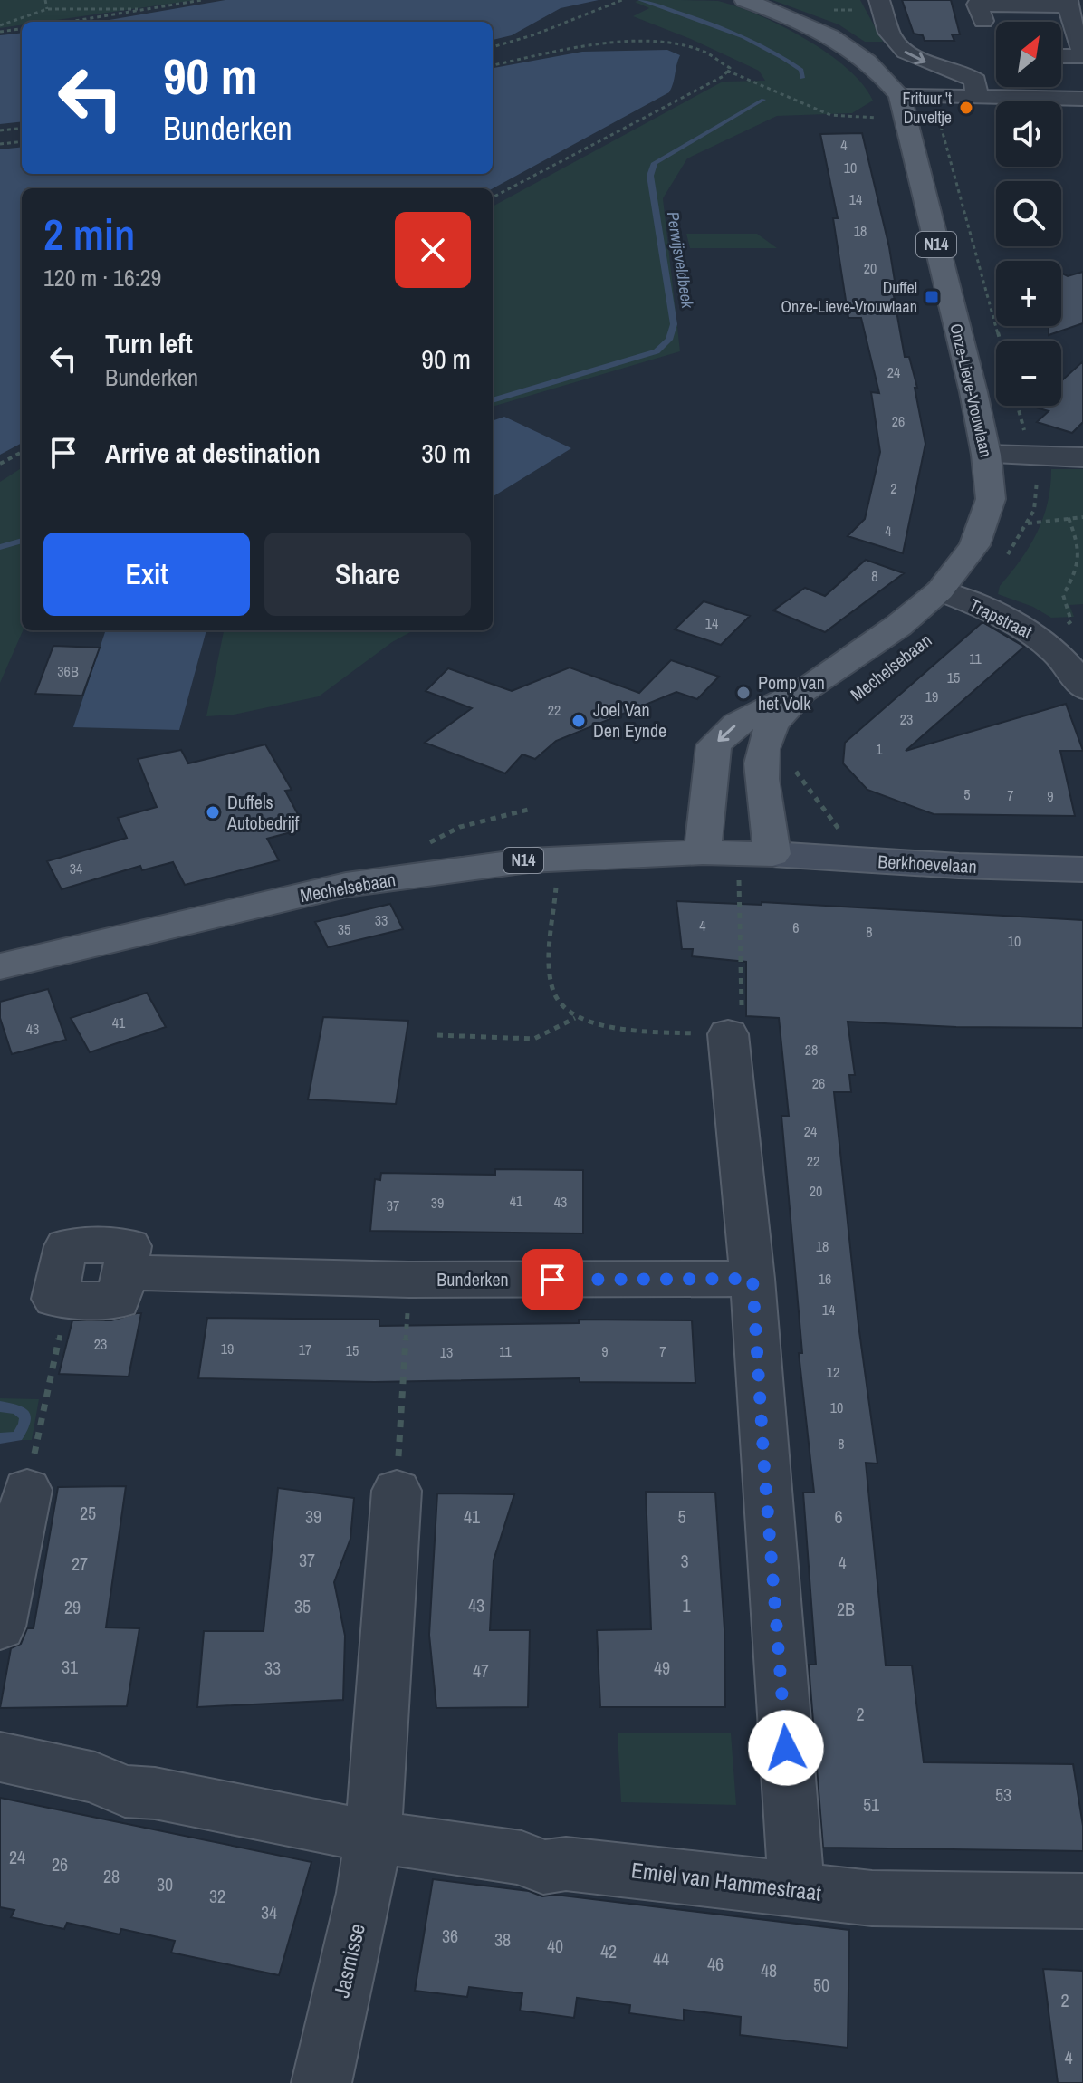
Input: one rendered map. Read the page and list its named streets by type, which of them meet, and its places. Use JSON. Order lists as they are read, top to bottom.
{
  "streets": {
    "main road": [
      "N14",
      "Onze-Lieve-Vrouwlaan",
      "Mechelsebaan",
      "Berkhoevelaan"
    ],
    "street": [
      "Trapstraat",
      "Bunderken",
      "Emiel van Hammestraat",
      "Jasmisse"
    ]
  },
  "crossings": [
    ["Onze-Lieve-Vrouwlaan", "Trapstraat"],
    ["Onze-Lieve-Vrouwlaan", "Mechelsebaan"],
    ["Mechelsebaan", "Berkhoevelaan"],
    ["Emiel van Hammestraat", "Jasmisse"]
  ],
  "water": ["Perwijsveldbeek"],
  "places": {
    "other": [
      "Frituur 't Duveltje",
      "Pomp van het Volk",
      "Joel Van Den Eynde",
      "Duffels Autobedrijf"
    ],
    "transit": ["Duffel Onze-Lieve-Vrouwlaan"]
  },
  "house_numbers": [
    "4",
    "10",
    "14",
    "18",
    "20",
    "24",
    "26",
    "2",
    "4",
    "8",
    "14",
    "11",
    "36B",
    "15",
    "19",
    "22",
    "23",
    "1",
    "5",
    "7",
    "9",
    "34",
    "33",
    "4",
    "6",
    "35",
    "8",
    "10",
    "41",
    "43",
    "28",
    "26",
    "24",
    "22",
    "20",
    "41",
    "43",
    "39",
    "37",
    "18",
    "16",
    "14",
    "23",
    "19",
    "17",
    "15",
    "11",
    "9",
    "7",
    "13",
    "12",
    "10",
    "8",
    "25",
    "39",
    "41",
    "5",
    "6",
    "37",
    "3",
    "4",
    "27",
    "43",
    "1",
    "35",
    "29",
    "2B",
    "31",
    "33",
    "49",
    "47",
    "2",
    "53",
    "51",
    "24",
    "26",
    "28",
    "30",
    "32",
    "34",
    "36",
    "38",
    "40",
    "42",
    "44",
    "46",
    "48",
    "50",
    "2",
    "4"
  ],
  "north": "top right",
  "page": {
    "map_buttons": ["+", "−"],
    "turn": ["90 m", "Bunderken"],
    "heading": ["2 min", "120 m · 16:29"],
    "list": [
      {
        "name": "Turn left",
        "note": "Bunderken",
        "value": "90 m"
      },
      {
        "name": "Arrive at destination",
        "value": "30 m"
      }
    ],
    "buttons": ["Exit", "Share"]
  }
}
